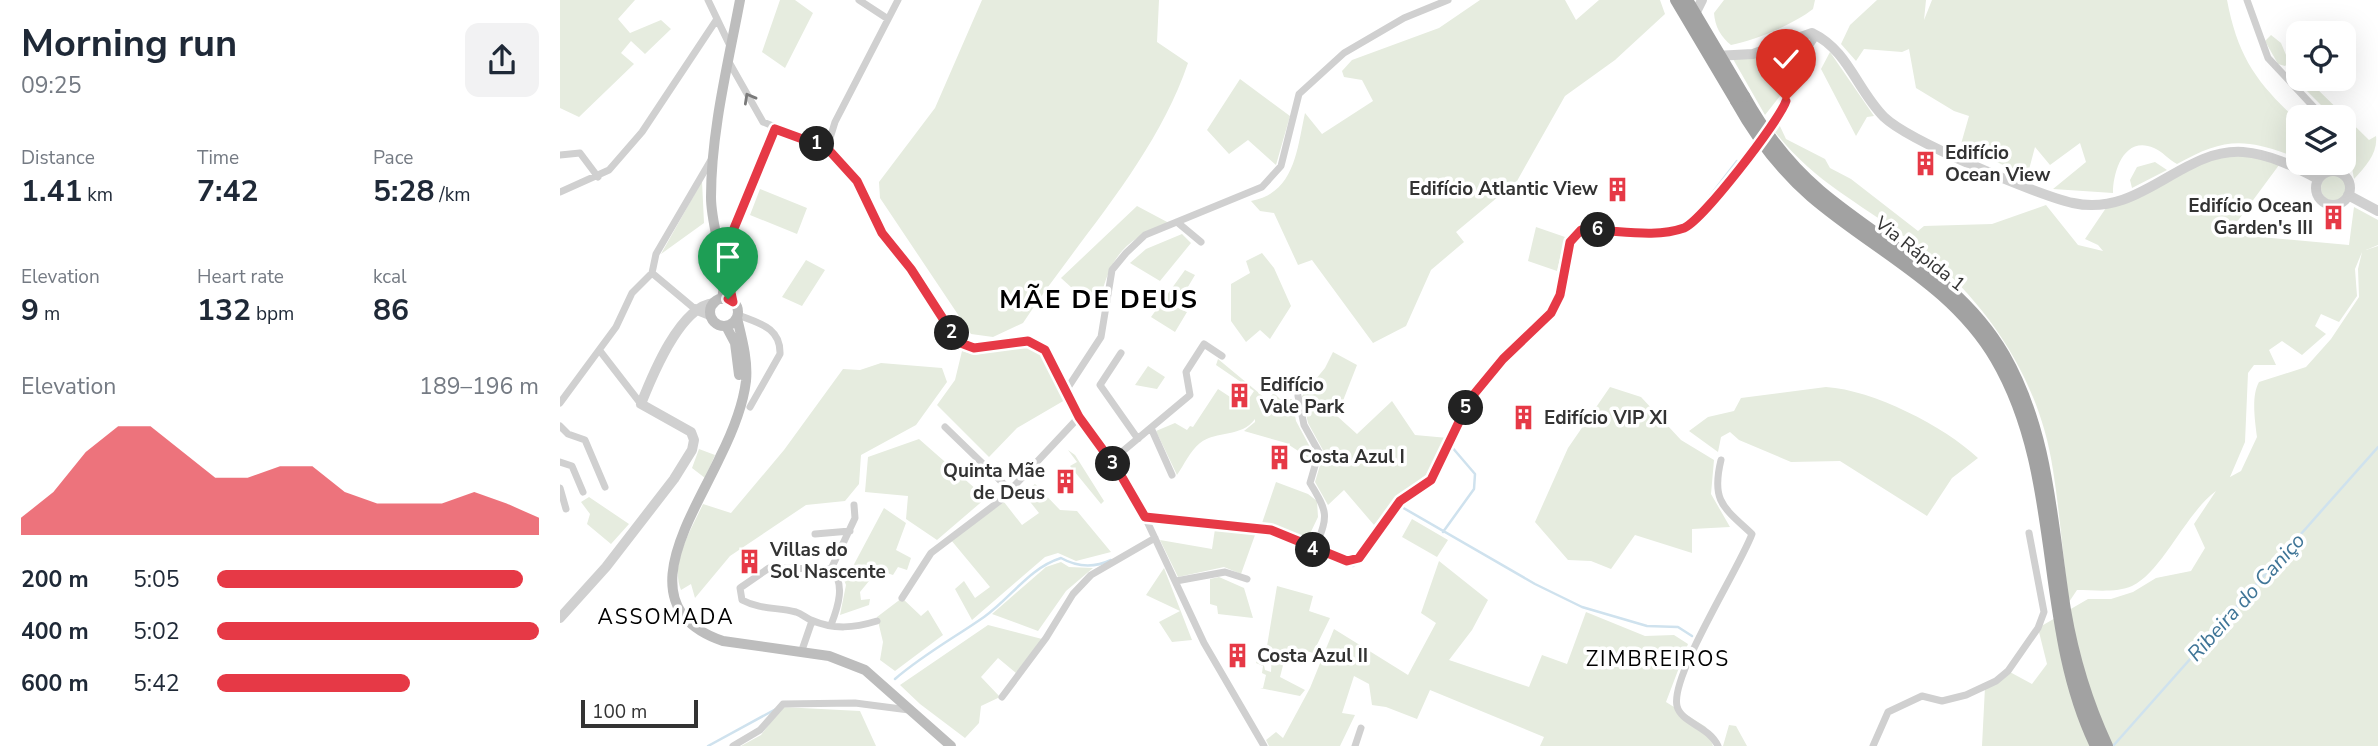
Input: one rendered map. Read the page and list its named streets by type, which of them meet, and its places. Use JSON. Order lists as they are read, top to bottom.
{
  "streets": {
    "highway": ["Via Rápida 1"]
  },
  "districts": ["MÃE DE DEUS", "ASSOMADA", "ZIMBREIROS"],
  "water": ["Ribeira do Caniço"],
  "places": {
    "building": [
      "Edifício Ocean View",
      "Edifício Atlantic View",
      "Edifício Ocean Garden's III",
      "Edifício Vale Park",
      "Edifício VIP XI",
      "Costa Azul I",
      "Quinta Mãe de Deus",
      "Villas do Sol Nascente",
      "Costa Azul II"
    ]
  },
  "scale_bar": "100 m",
  "page": {
    "heading": ["Morning run", "09:25"],
    "stats": [
      ["Distance", "1.41 km"],
      ["Time", "7:42"],
      ["Pace", "5:28 /km"],
      ["Elevation", "9 m"],
      ["Heart rate", "132 bpm"],
      ["kcal", "86"]
    ],
    "pins": [
      "1",
      "6",
      "2",
      "5",
      "3",
      "4"
    ],
    "chart": ["Elevation", "189–196 m"],
    "list": [
      {
        "name": "200 m",
        "note": "5:05"
      },
      {
        "name": "400 m",
        "note": "5:02"
      },
      {
        "name": "600 m",
        "note": "5:42"
      }
    ],
    "scale": "100 m"
  }
}
